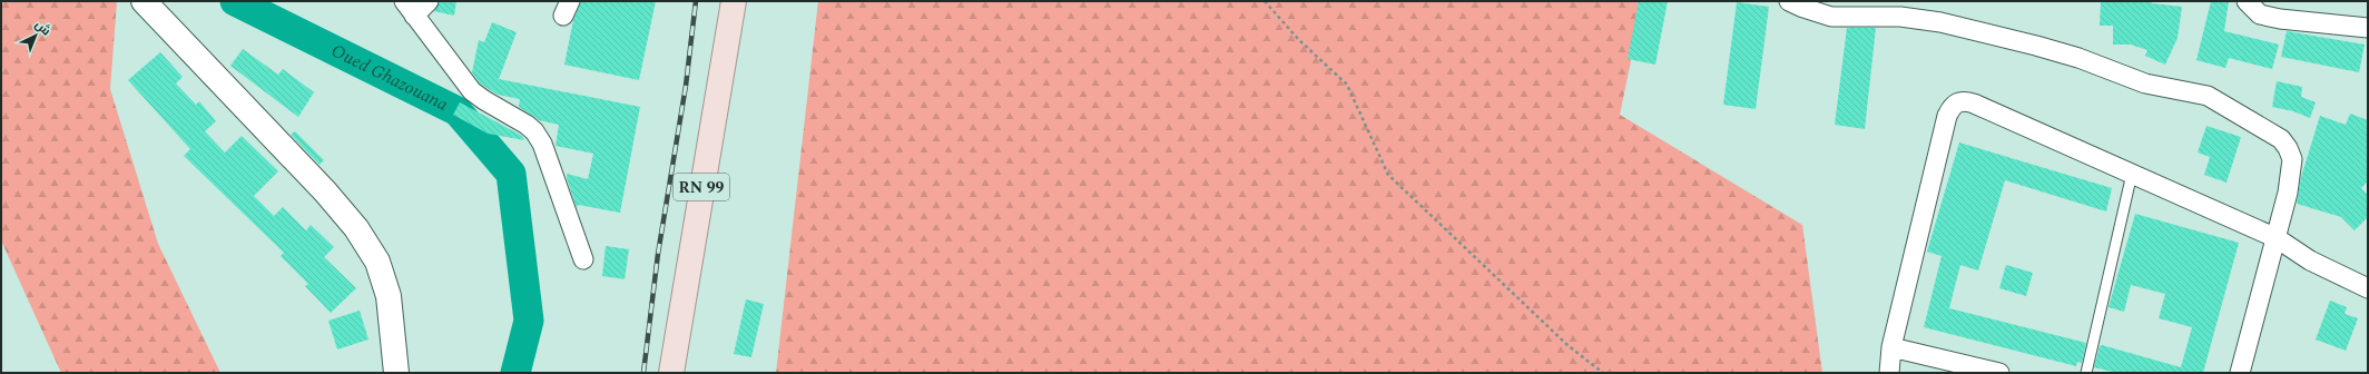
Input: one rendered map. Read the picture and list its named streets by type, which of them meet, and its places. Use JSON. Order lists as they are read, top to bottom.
{
  "streets": {
    "main road": ["RN 99"]
  },
  "water": ["Oued Ghazouana"],
  "north": "top right"
}
